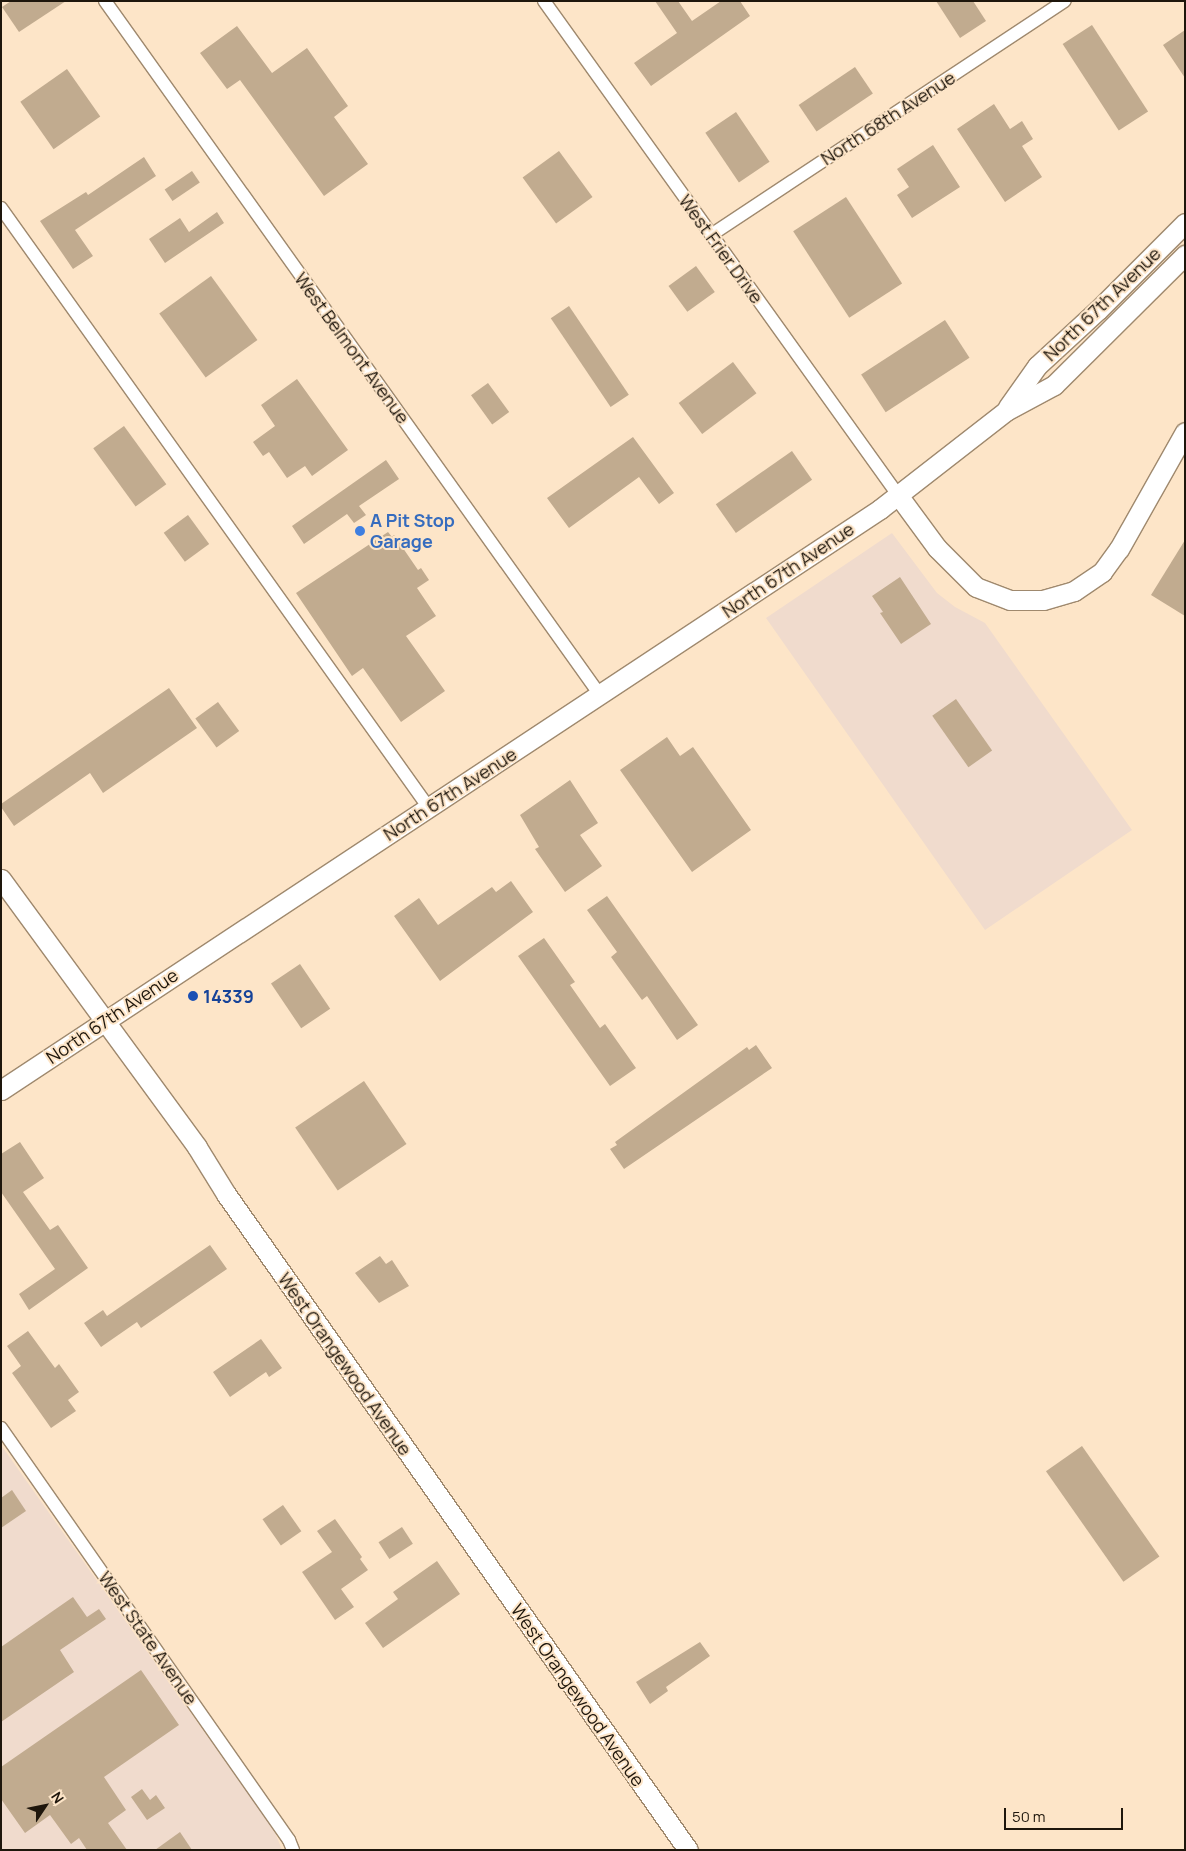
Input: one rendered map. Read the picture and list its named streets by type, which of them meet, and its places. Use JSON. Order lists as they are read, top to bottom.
{
  "streets": {
    "main road": ["North 67th Avenue", "West Orangewood Avenue"],
    "street": [
      "North 68th Avenue",
      "West Frier Drive",
      "West Belmont Avenue",
      "West State Avenue"
    ]
  },
  "crossings": [
    ["North 68th Avenue", "West Frier Drive"],
    ["West Frier Drive", "North 67th Avenue"],
    ["North 67th Avenue", "West Belmont Avenue"],
    ["North 67th Avenue", "West Orangewood Avenue"]
  ],
  "places": ["A Pit Stop Garage", "14339"],
  "scale_bar": "50 m",
  "north": "top right"
}
